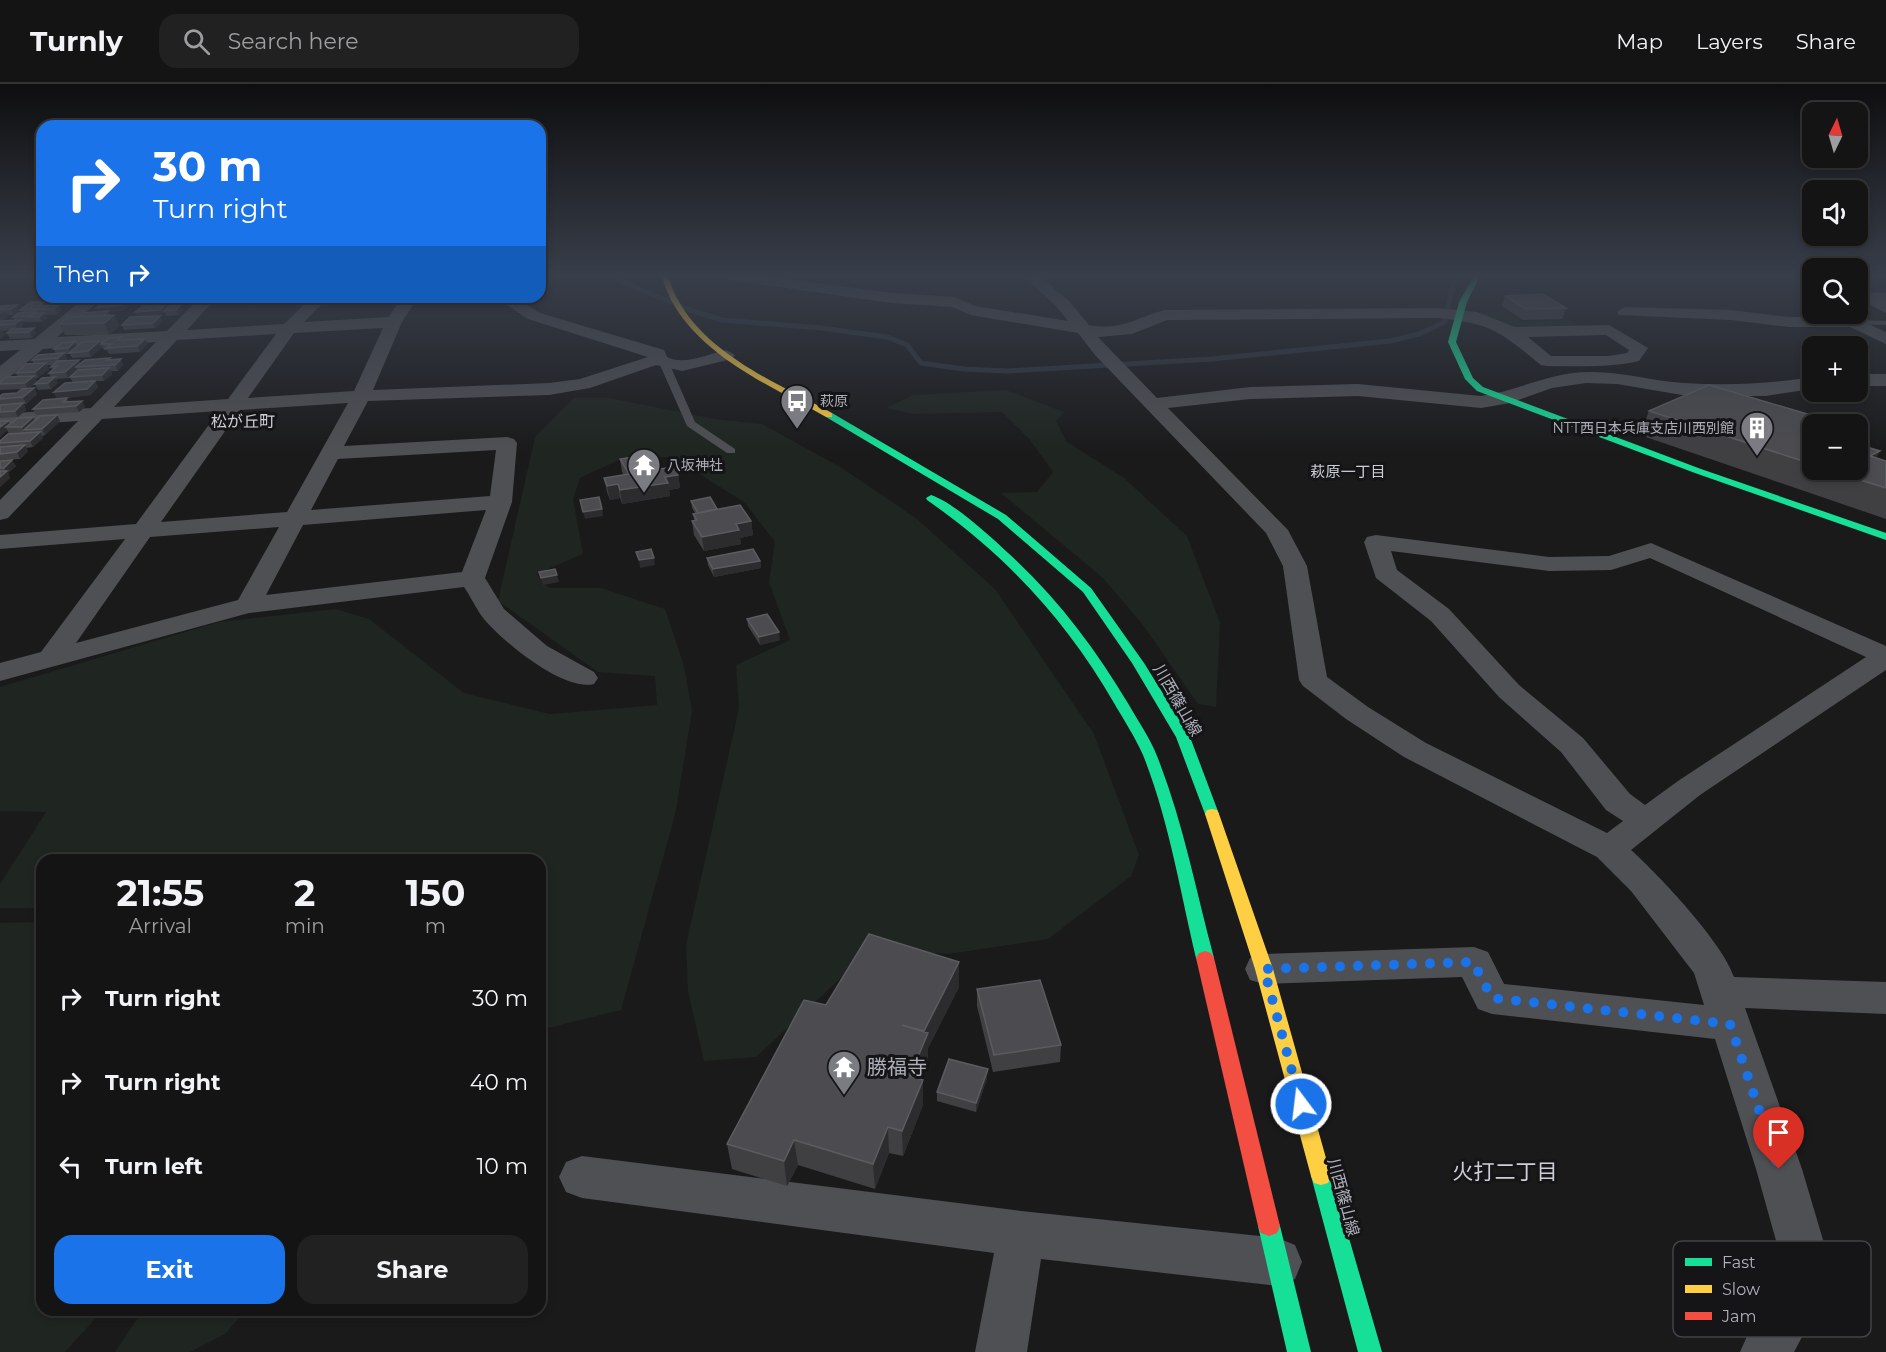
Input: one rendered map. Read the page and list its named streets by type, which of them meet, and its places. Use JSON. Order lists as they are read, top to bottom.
{
  "streets": {
    "main road": ["川西篠山線"]
  },
  "districts": ["松が丘町", "萩原一丁目", "火打二丁目"],
  "places": {
    "bus stop": ["萩原"],
    "building": ["NTT西日本兵庫支店川西別館"],
    "temple": ["八坂神社", "勝福寺"]
  },
  "legend": ["Fast", "Slow", "Jam"],
  "north": "top",
  "page": {
    "header": "Turnly",
    "search": "Search here",
    "nav": ["Map", "Layers", "Share"],
    "map_buttons": ["+", "−"],
    "turn": ["30 m", "Turn right"],
    "then": "Then",
    "eta": [
      "21:55",
      "Arrival",
      "2",
      "min",
      "150",
      "m"
    ],
    "list": [
      {
        "name": "Turn right",
        "value": "30 m"
      },
      {
        "name": "Turn right",
        "value": "40 m"
      },
      {
        "name": "Turn left",
        "value": "10 m"
      }
    ],
    "buttons": ["Exit", "Share"]
  }
}
